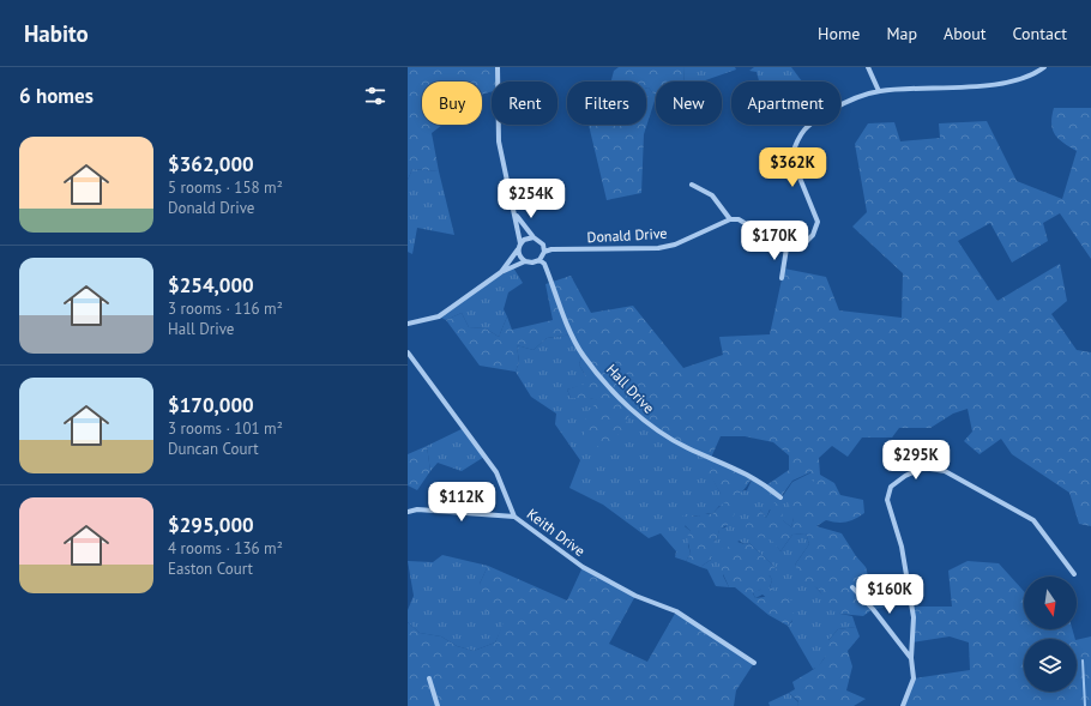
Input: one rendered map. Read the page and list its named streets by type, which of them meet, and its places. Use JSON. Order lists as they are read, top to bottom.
{
  "streets": {
    "street": ["Donald Drive", "Hall Drive", "Keith Drive"]
  },
  "crossings": [
    ["Donald Drive", "Hall Drive"]
  ],
  "north": "bottom",
  "page": {
    "header": "Habito",
    "nav": [
      "Home",
      "Map",
      "About",
      "Contact"
    ],
    "heading": "6 homes",
    "chip": [
      "Buy",
      "Rent",
      "Filters",
      "New",
      "Apartment"
    ],
    "list": [
      {
        "name": "$362,000",
        "note": "5 rooms · 158 m² · Donald Drive"
      },
      {
        "name": "$254,000",
        "note": "3 rooms · 116 m² · Hall Drive"
      },
      {
        "name": "$170,000",
        "note": "3 rooms · 101 m² · Duncan Court"
      },
      {
        "name": "$295,000",
        "note": "4 rooms · 136 m² · Easton Court"
      }
    ],
    "price": [
      "$362K",
      "$254K",
      "$170K",
      "$295K",
      "$112K",
      "$160K"
    ]
  }
}
